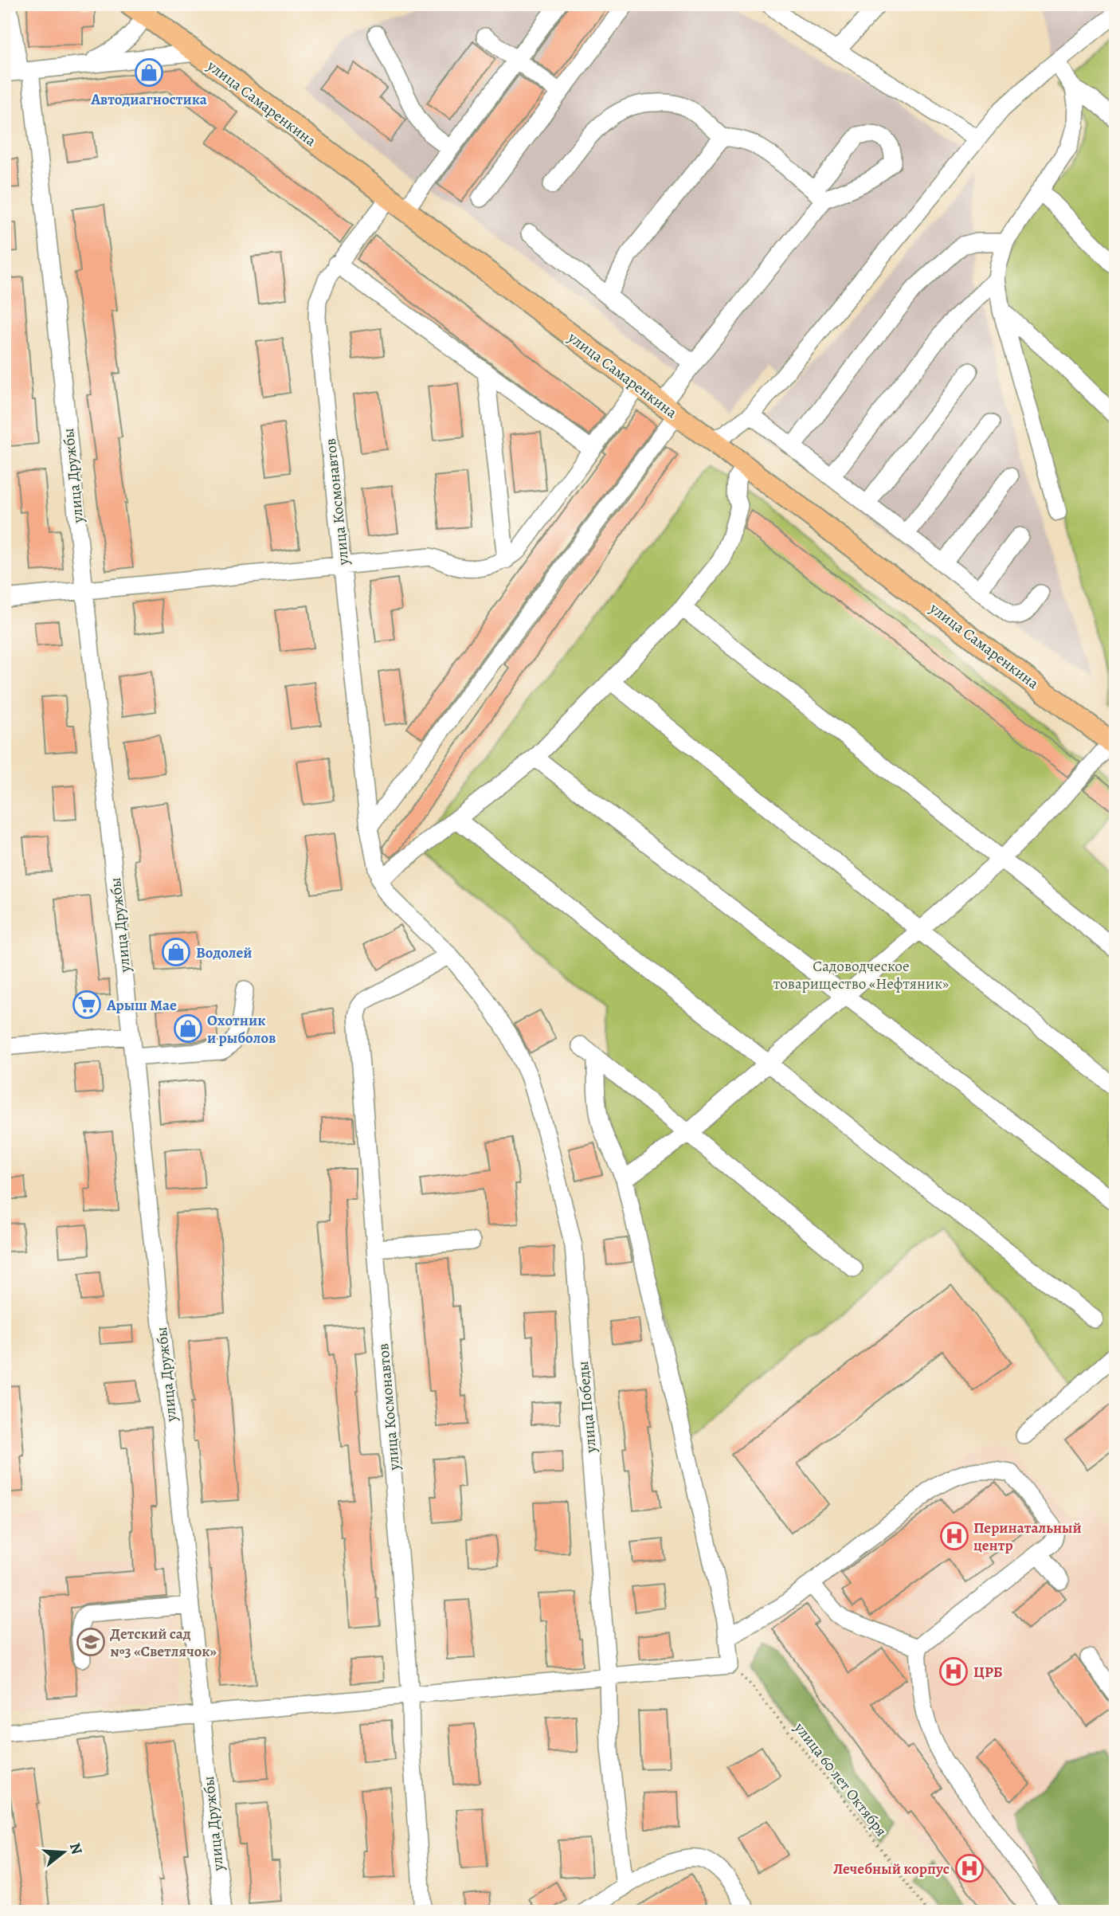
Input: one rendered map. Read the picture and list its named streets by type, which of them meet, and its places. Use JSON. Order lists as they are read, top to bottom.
{
  "streets": {
    "main road": ["улица Самаренкина"],
    "street": ["улица Дружбы", "улица Космонавтов", "улица Победы"],
    "path": ["улица 60 лет Октября"]
  },
  "crossings": [
    ["улица Самаренкина", "улица Космонавтов"],
    ["улица Космонавтов", "улица Победы"]
  ],
  "parks": ["Садоводческое товарищество «Нефтяник»"],
  "places": {
    "shop": ["Автодиагностика", "Водолей", "Охотник и рыболов"],
    "supermarket": ["Арыш Мае"],
    "hospital": ["Перинатальный центр", "ЦРБ", "Лечебный корпус"],
    "school or university": ["Детский сад №3 «Светлячок»"]
  },
  "north": "right"
}
